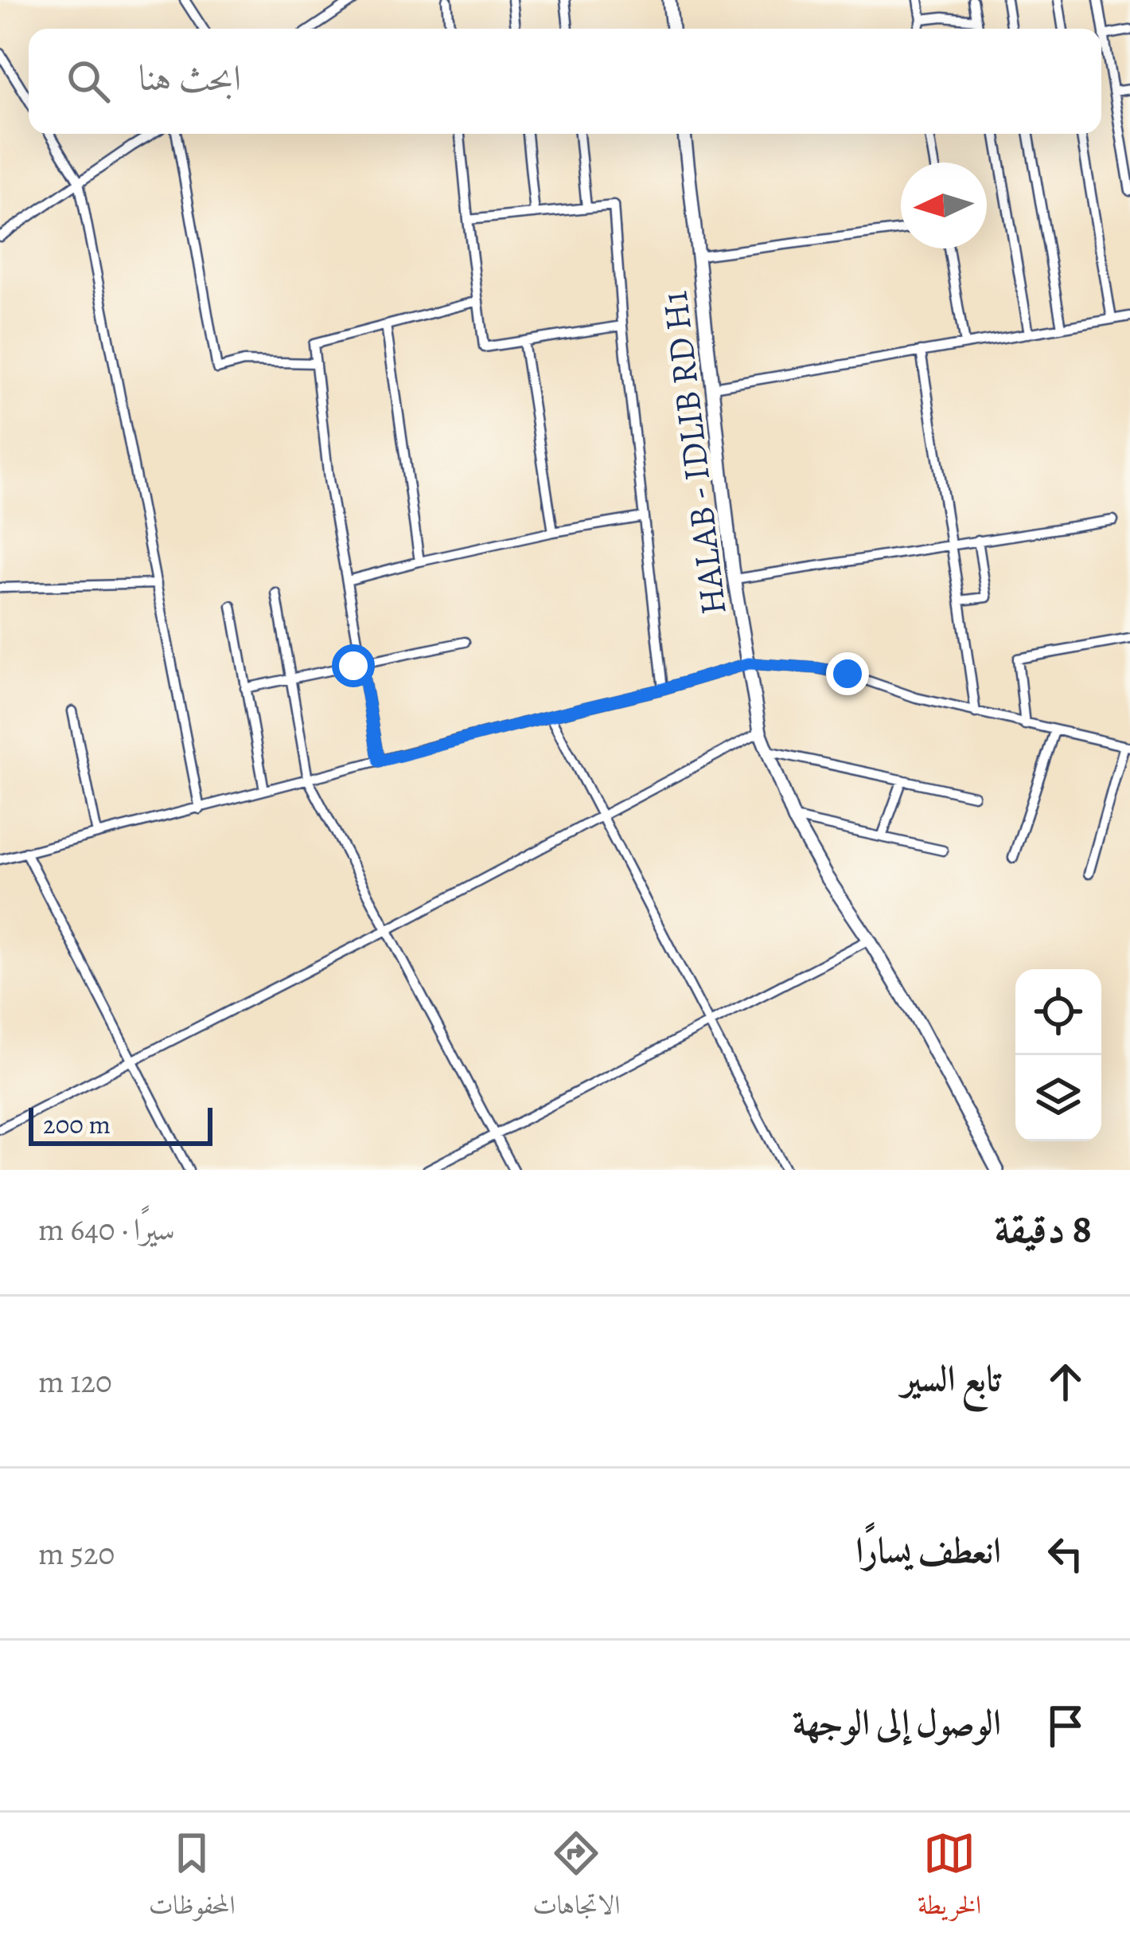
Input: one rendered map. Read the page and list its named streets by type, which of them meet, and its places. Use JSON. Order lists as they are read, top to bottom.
{
  "streets": {
    "highway": ["HALAB - IDLIB RD H1"]
  },
  "scale_bar": "200 m",
  "north": "left",
  "page": {
    "search": "ابحث هنا",
    "scale": "200 m",
    "heading": ["8 دقيقة", "سيرًا · 640 m"],
    "list": [
      ["تابع السير", "120 m"],
      ["انعطف يسارًا", "520 m"],
      "الوصول إلى الوجهة"
    ],
    "nav": ["الخريطة", "الاتجاهات", "المحفوظات"]
  }
}
